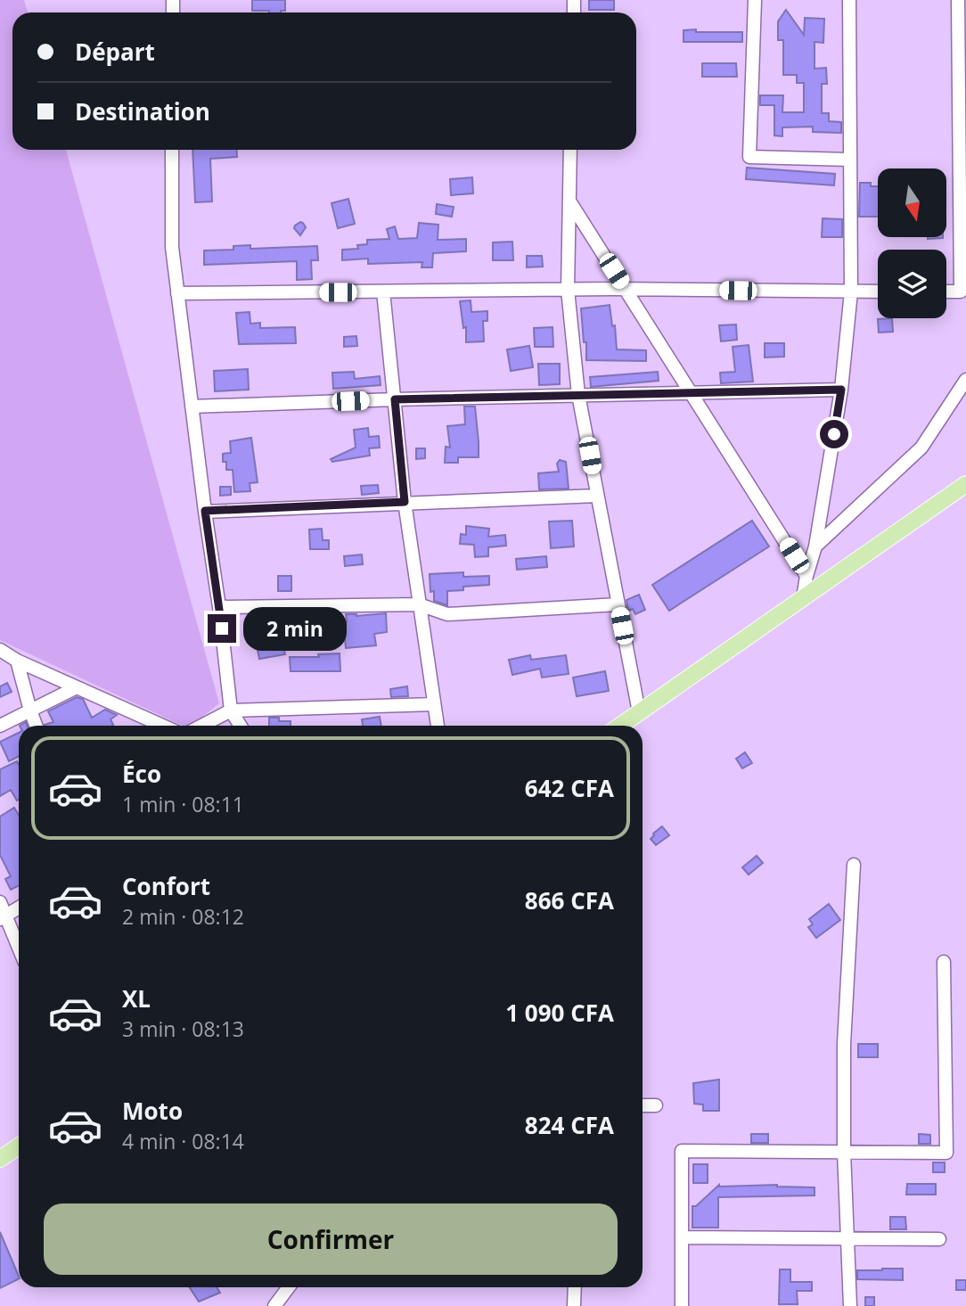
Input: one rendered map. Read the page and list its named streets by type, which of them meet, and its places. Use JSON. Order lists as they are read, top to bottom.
{
  "north": "bottom",
  "page": {
    "banner": ["Départ", "Destination"],
    "bubble": "2 min",
    "list": [
      {
        "name": "Éco",
        "note": "1 min · 08:11",
        "value": "642 CFA"
      },
      {
        "name": "Confort",
        "note": "2 min · 08:12",
        "value": "866 CFA"
      },
      {
        "name": "XL",
        "note": "3 min · 08:13",
        "value": "1 090 CFA"
      },
      {
        "name": "Moto",
        "note": "4 min · 08:14",
        "value": "824 CFA"
      }
    ],
    "buttons": "Confirmer"
  }
}
